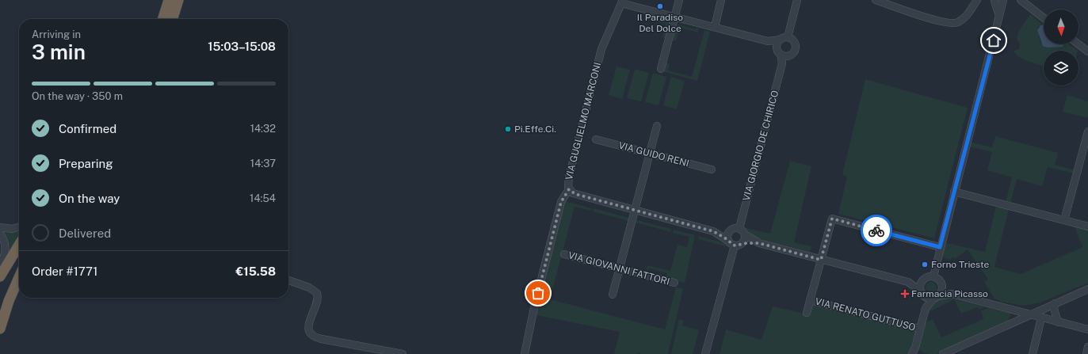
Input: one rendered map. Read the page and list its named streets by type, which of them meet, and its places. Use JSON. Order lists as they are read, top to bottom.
{
  "streets": {
    "street": [
      "VIA GUGLIELMO MARCONI",
      "VIA GIORGIO DE CHIRICO",
      "VIA GUIDO RENI",
      "VIA GIOVANNI FATTORI",
      "VIA RENATO GUTTUSO"
    ]
  },
  "places": {
    "other": ["Il Paradiso Del Dolce", "Pi.Effe.Ci.", "Forno Trieste"],
    "health": ["Farmacia Picasso"]
  },
  "north": "bottom",
  "page": {
    "heading": ["3 min", "Arriving in", "15:03–15:08"],
    "panel": ["Order #1771", "€15.58"],
    "bar": "On the way · 350 m",
    "list": [
      ["Confirmed", "14:32"],
      ["Preparing", "14:37"],
      ["On the way", "14:54"],
      "Delivered"
    ]
  }
}
